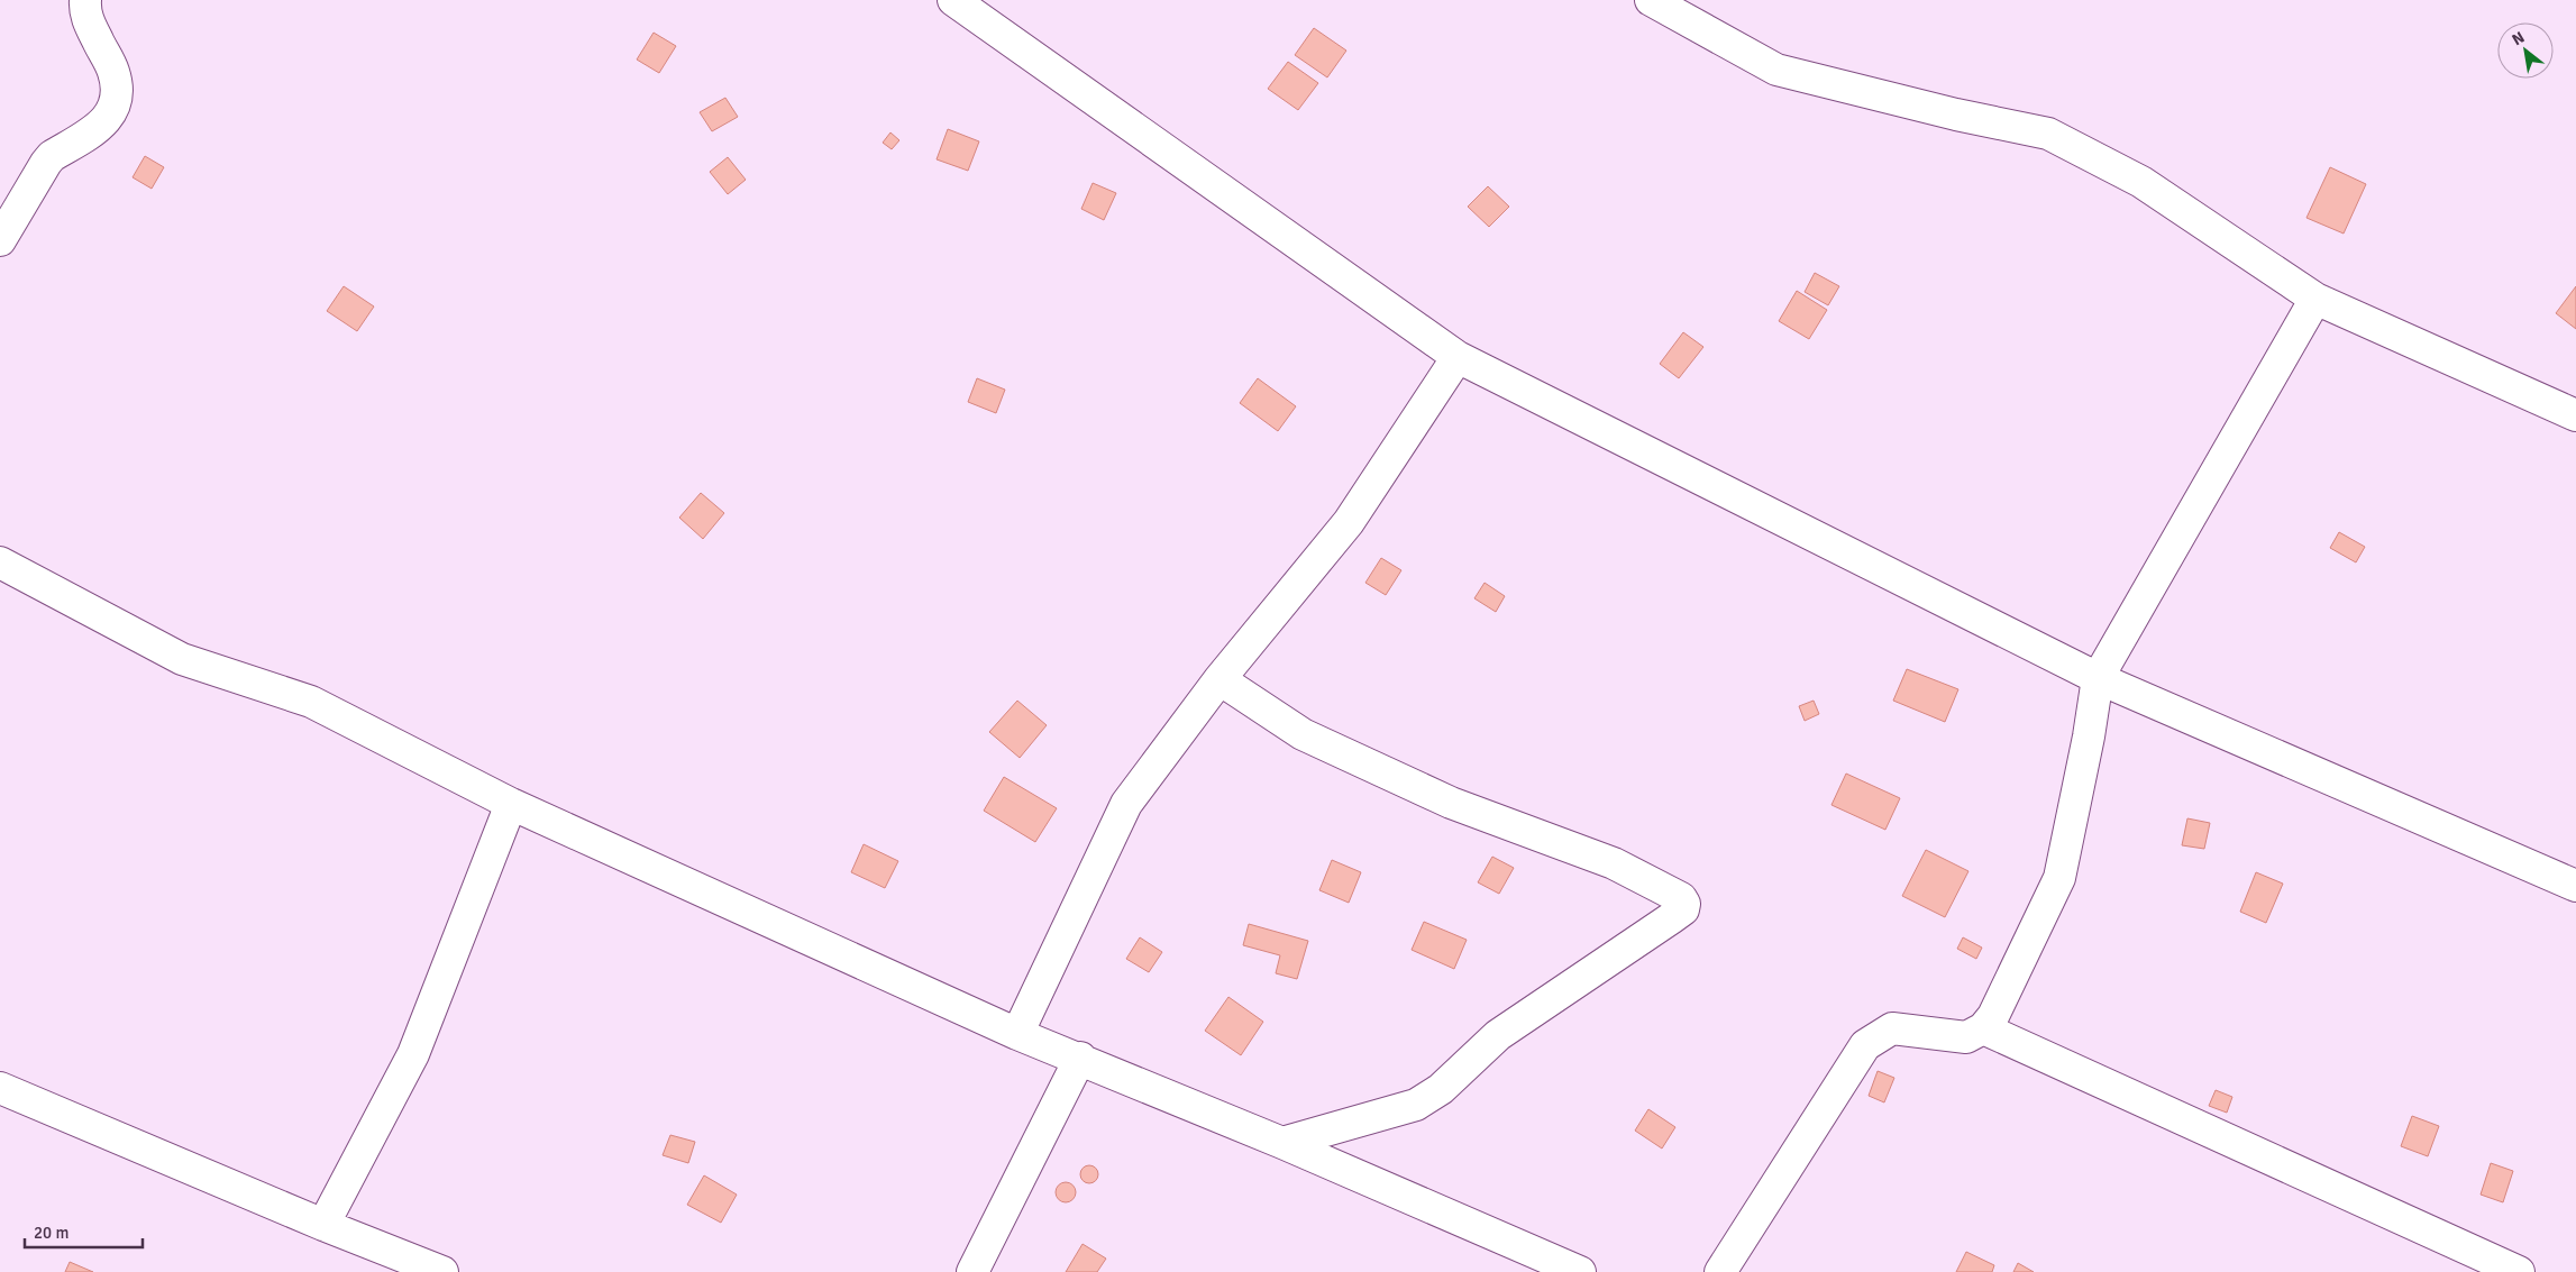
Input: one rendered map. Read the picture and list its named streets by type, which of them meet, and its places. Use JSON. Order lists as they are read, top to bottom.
{
  "scale_bar": "20 m",
  "north": "top left"
}
